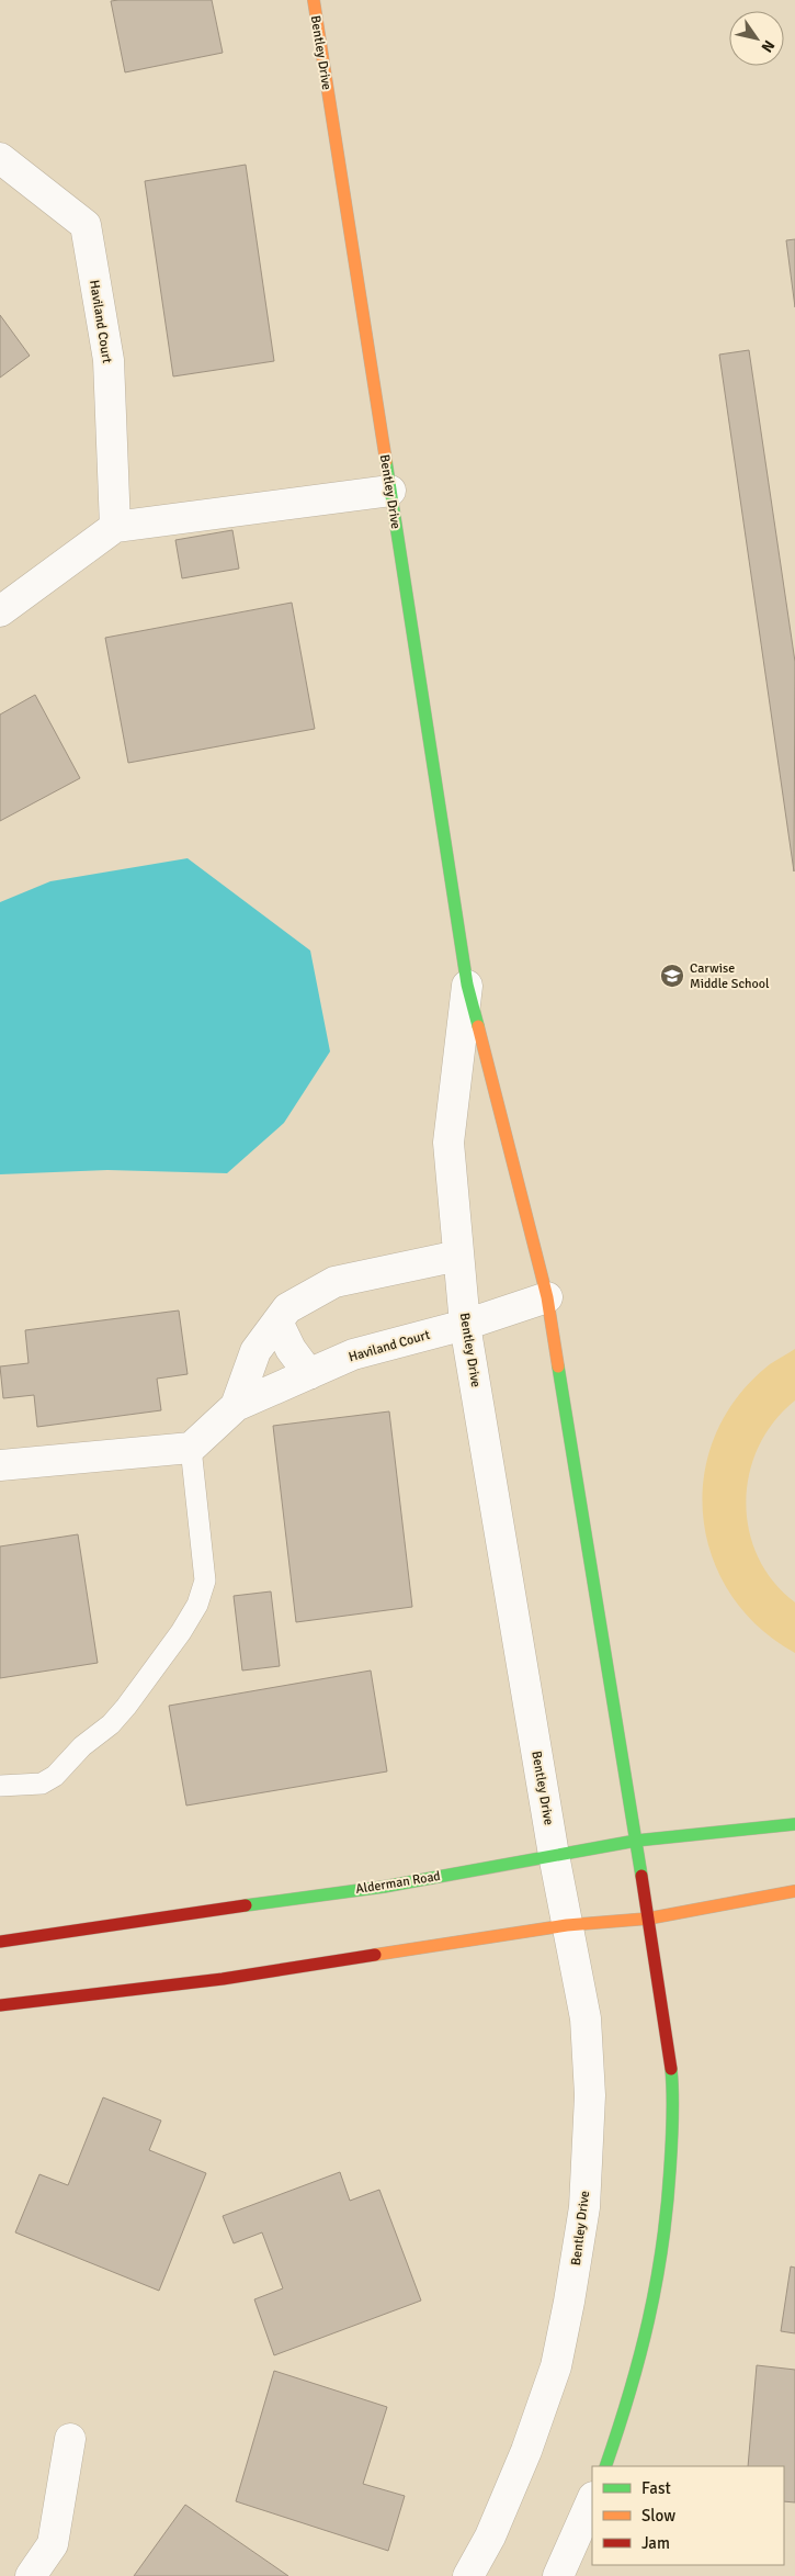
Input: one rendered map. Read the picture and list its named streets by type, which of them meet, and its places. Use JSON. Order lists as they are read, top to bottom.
{
  "streets": {
    "street": ["Bentley Drive", "Haviland Court", "Alderman Road"]
  },
  "crossings": [
    ["Bentley Drive", "Haviland Court"],
    ["Bentley Drive", "Alderman Road"]
  ],
  "places": {
    "school or university": ["Carwise Middle School"]
  },
  "legend": ["Fast", "Slow", "Jam"],
  "north": "bottom right"
}
